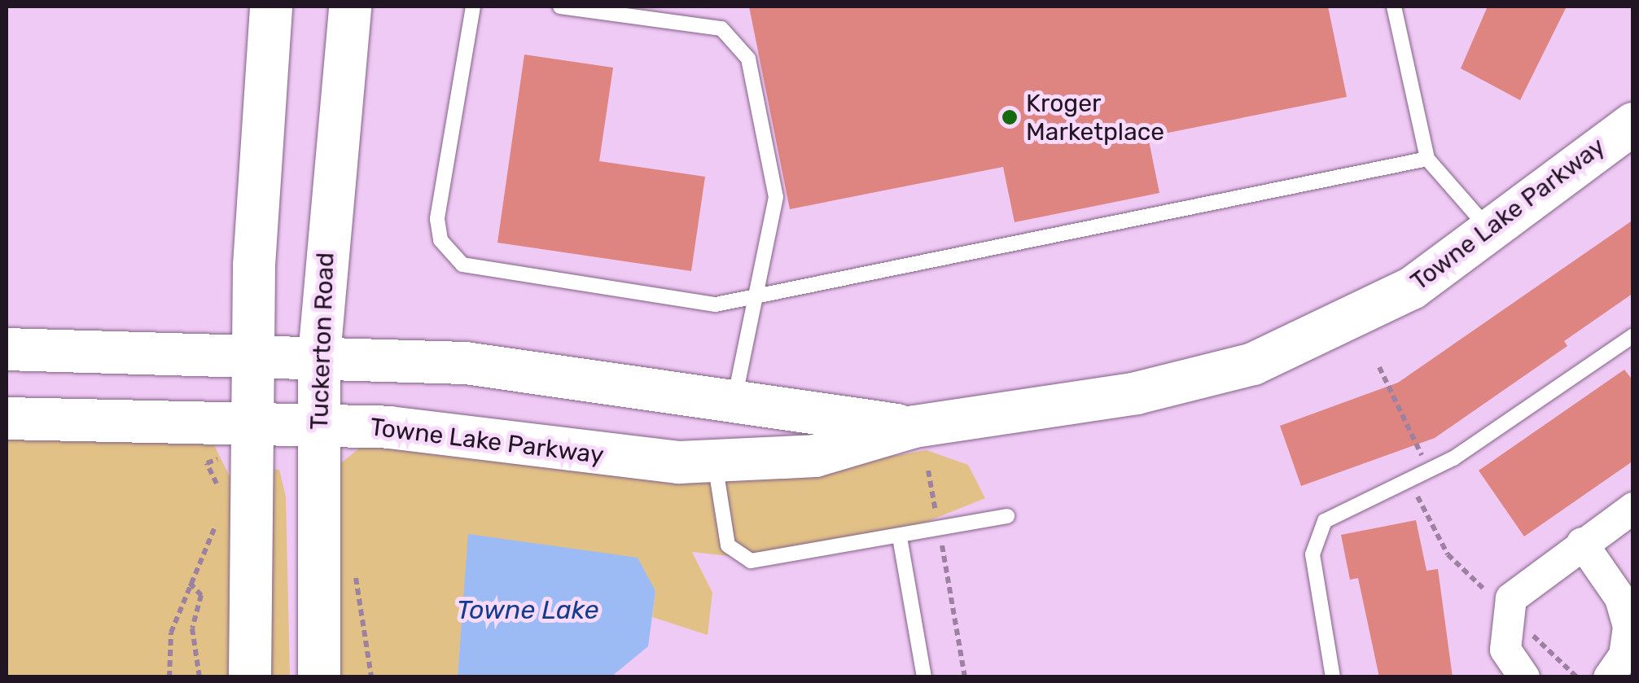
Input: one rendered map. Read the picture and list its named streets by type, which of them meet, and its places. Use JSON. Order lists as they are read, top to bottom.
{
  "streets": {
    "street": ["Towne Lake Parkway", "Tuckerton Road"]
  },
  "crossings": [
    ["Towne Lake Parkway", "Tuckerton Road"]
  ],
  "water": ["Towne Lake"],
  "places": ["Kroger Marketplace"]
}
